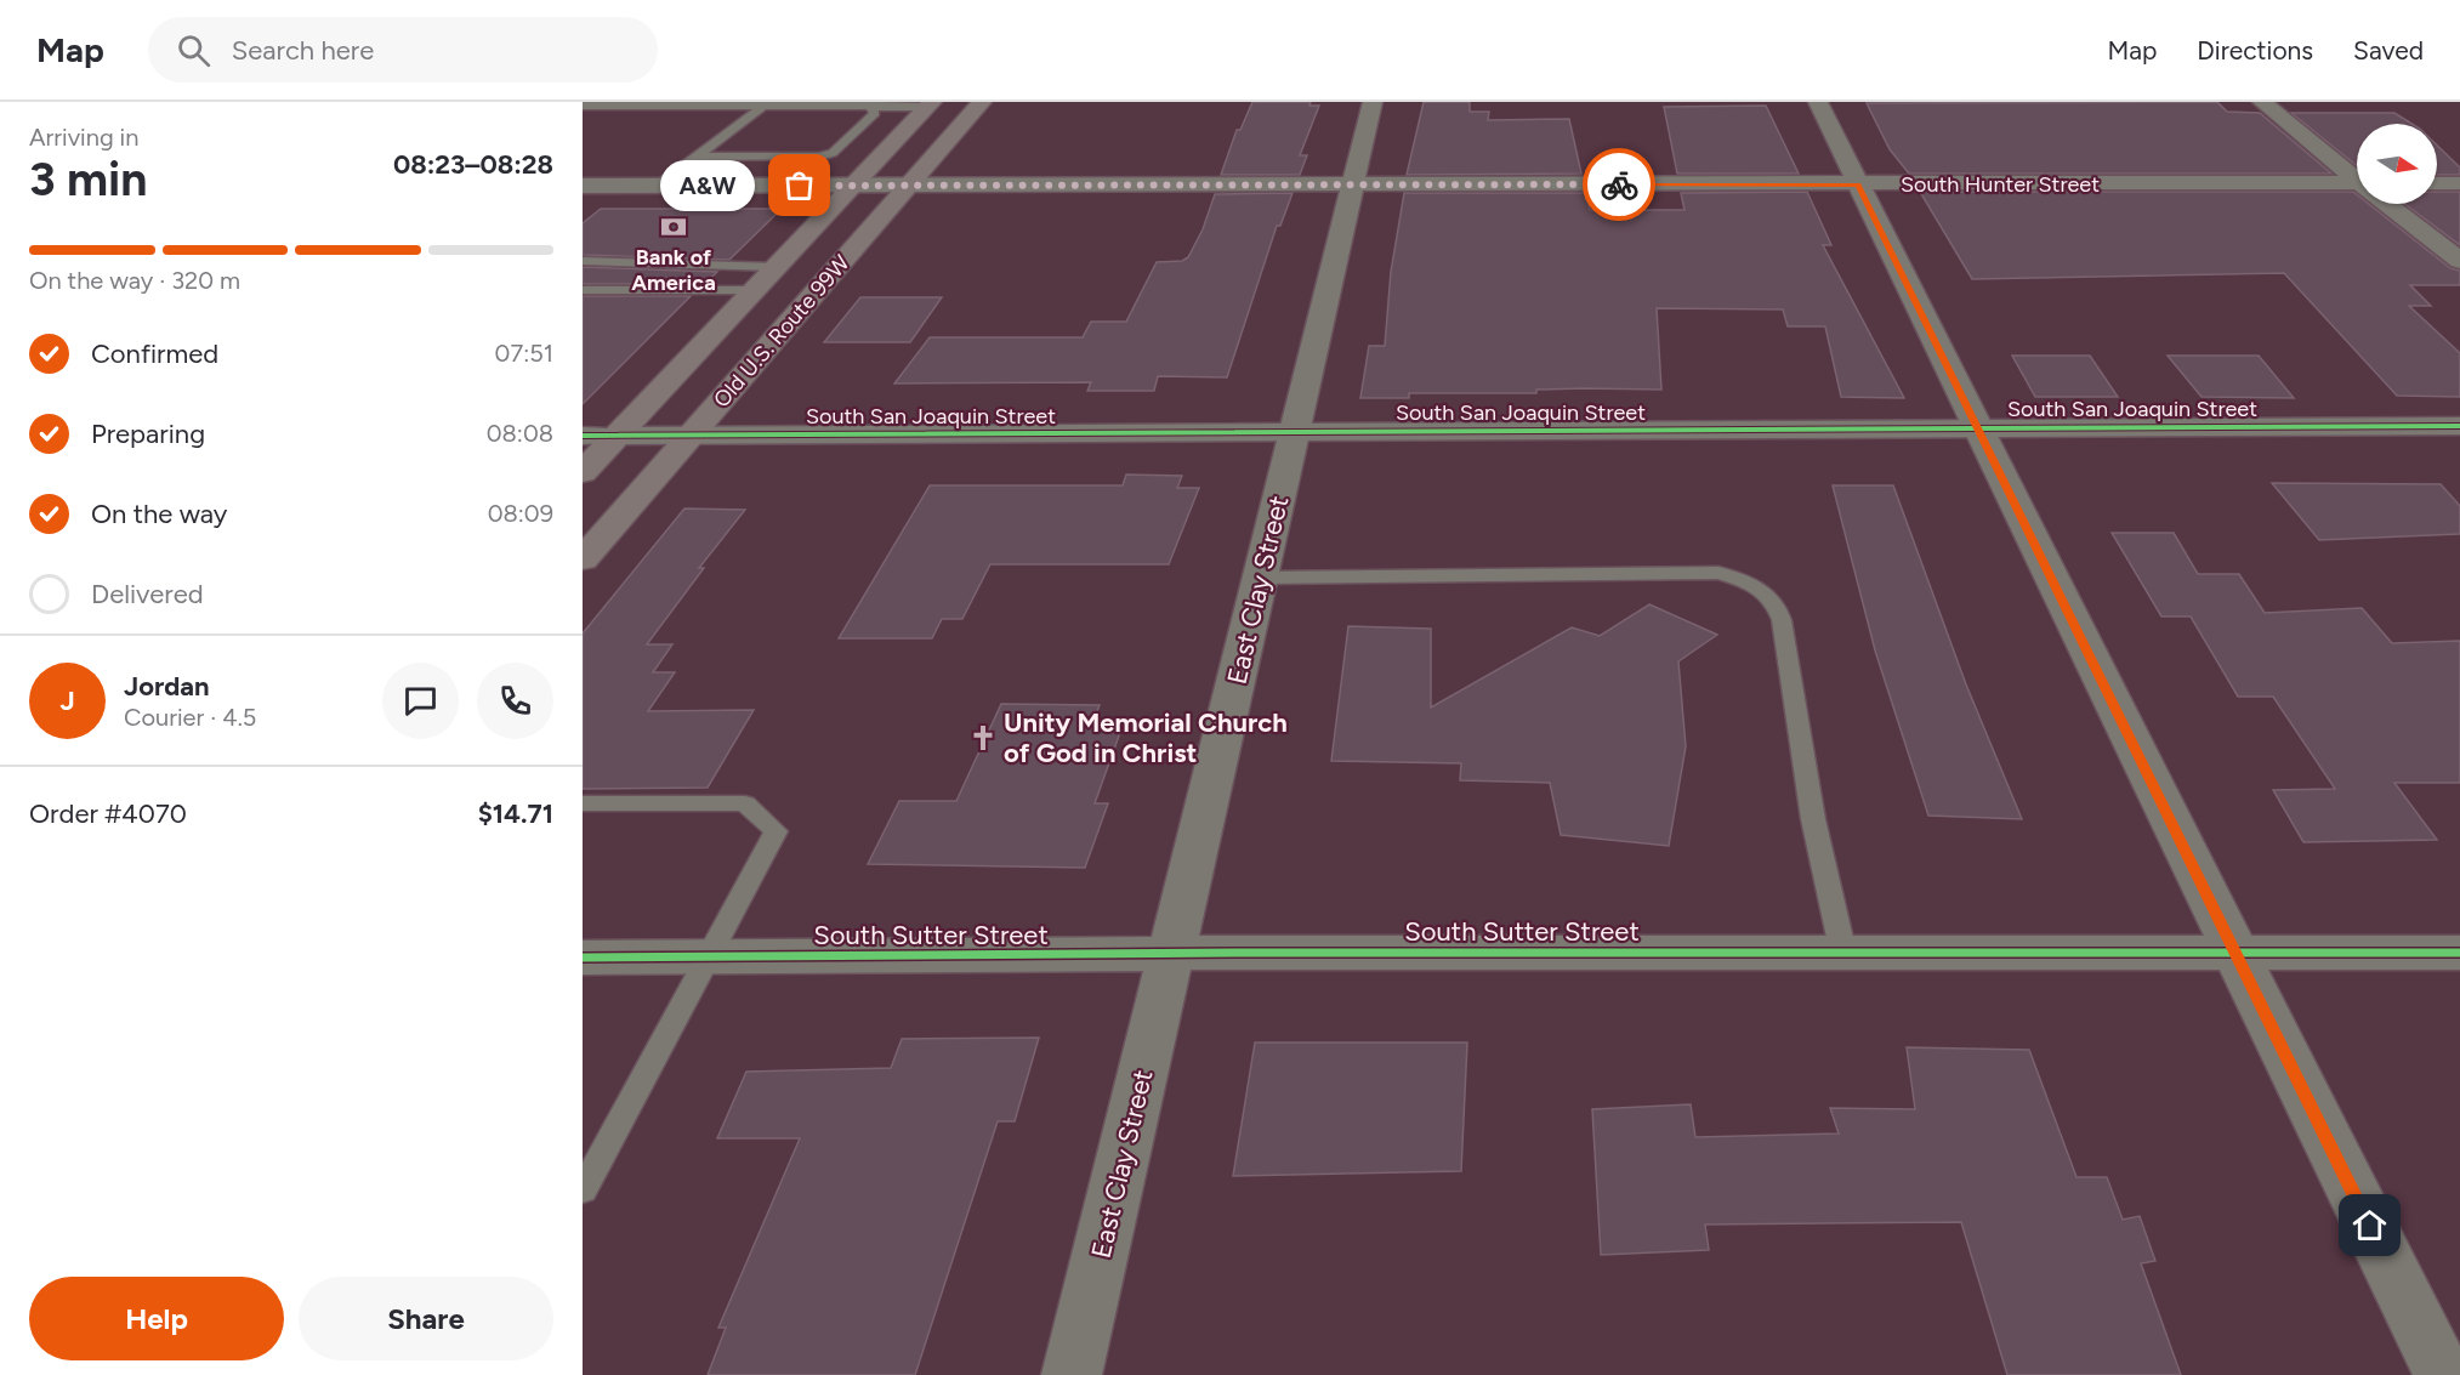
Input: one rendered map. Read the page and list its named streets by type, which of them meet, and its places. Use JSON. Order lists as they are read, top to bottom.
{
  "streets": {
    "main road": ["Old U.S. Route 99W"],
    "street": [
      "South Hunter Street",
      "South San Joaquin Street",
      "East Clay Street",
      "South Sutter Street"
    ]
  },
  "crossings": [
    ["South Hunter Street", "Old U.S. Route 99W"],
    ["South Hunter Street", "East Clay Street"],
    ["Old U.S. Route 99W", "South San Joaquin Street"],
    ["South San Joaquin Street", "East Clay Street"],
    ["East Clay Street", "South Sutter Street"]
  ],
  "places": {
    "other": ["A&W"],
    "bank": ["Bank of America"],
    "church": ["Unity Memorial Church of God in Christ"]
  },
  "north": "right",
  "page": {
    "header": "Map",
    "search": "Search here",
    "nav": ["Map", "Directions", "Saved"],
    "heading": ["3 min", "Arriving in", "08:23–08:28"],
    "panel": [
      "Jordan",
      "Courier · 4.5",
      "Order #4070",
      "$14.71"
    ],
    "bubble": "A&W",
    "bar": "On the way · 320 m",
    "list": [
      ["Confirmed", "07:51"],
      ["Preparing", "08:08"],
      ["On the way", "08:09"],
      "Delivered"
    ],
    "round": "J",
    "buttons": ["Help", "Share"]
  }
}
